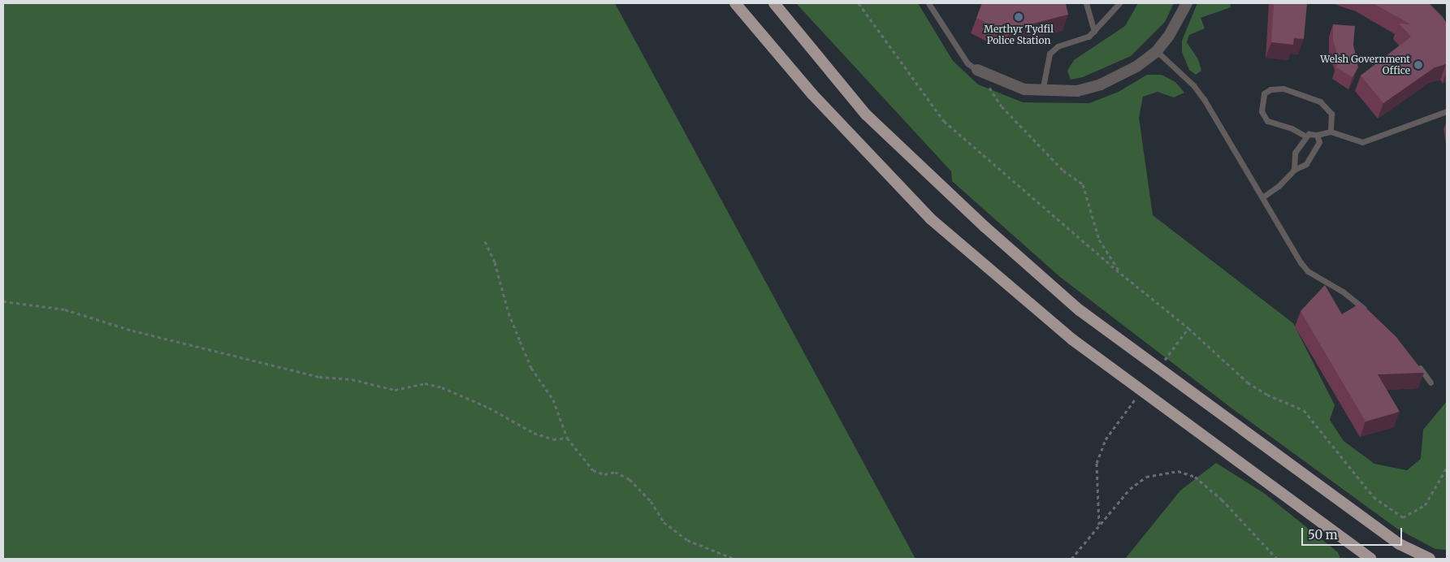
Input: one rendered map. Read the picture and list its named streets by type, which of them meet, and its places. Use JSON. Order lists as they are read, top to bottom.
{
  "places": ["Merthyr Tydfil Police Station", "Welsh Government Office"],
  "scale_bar": "50 m"
}
